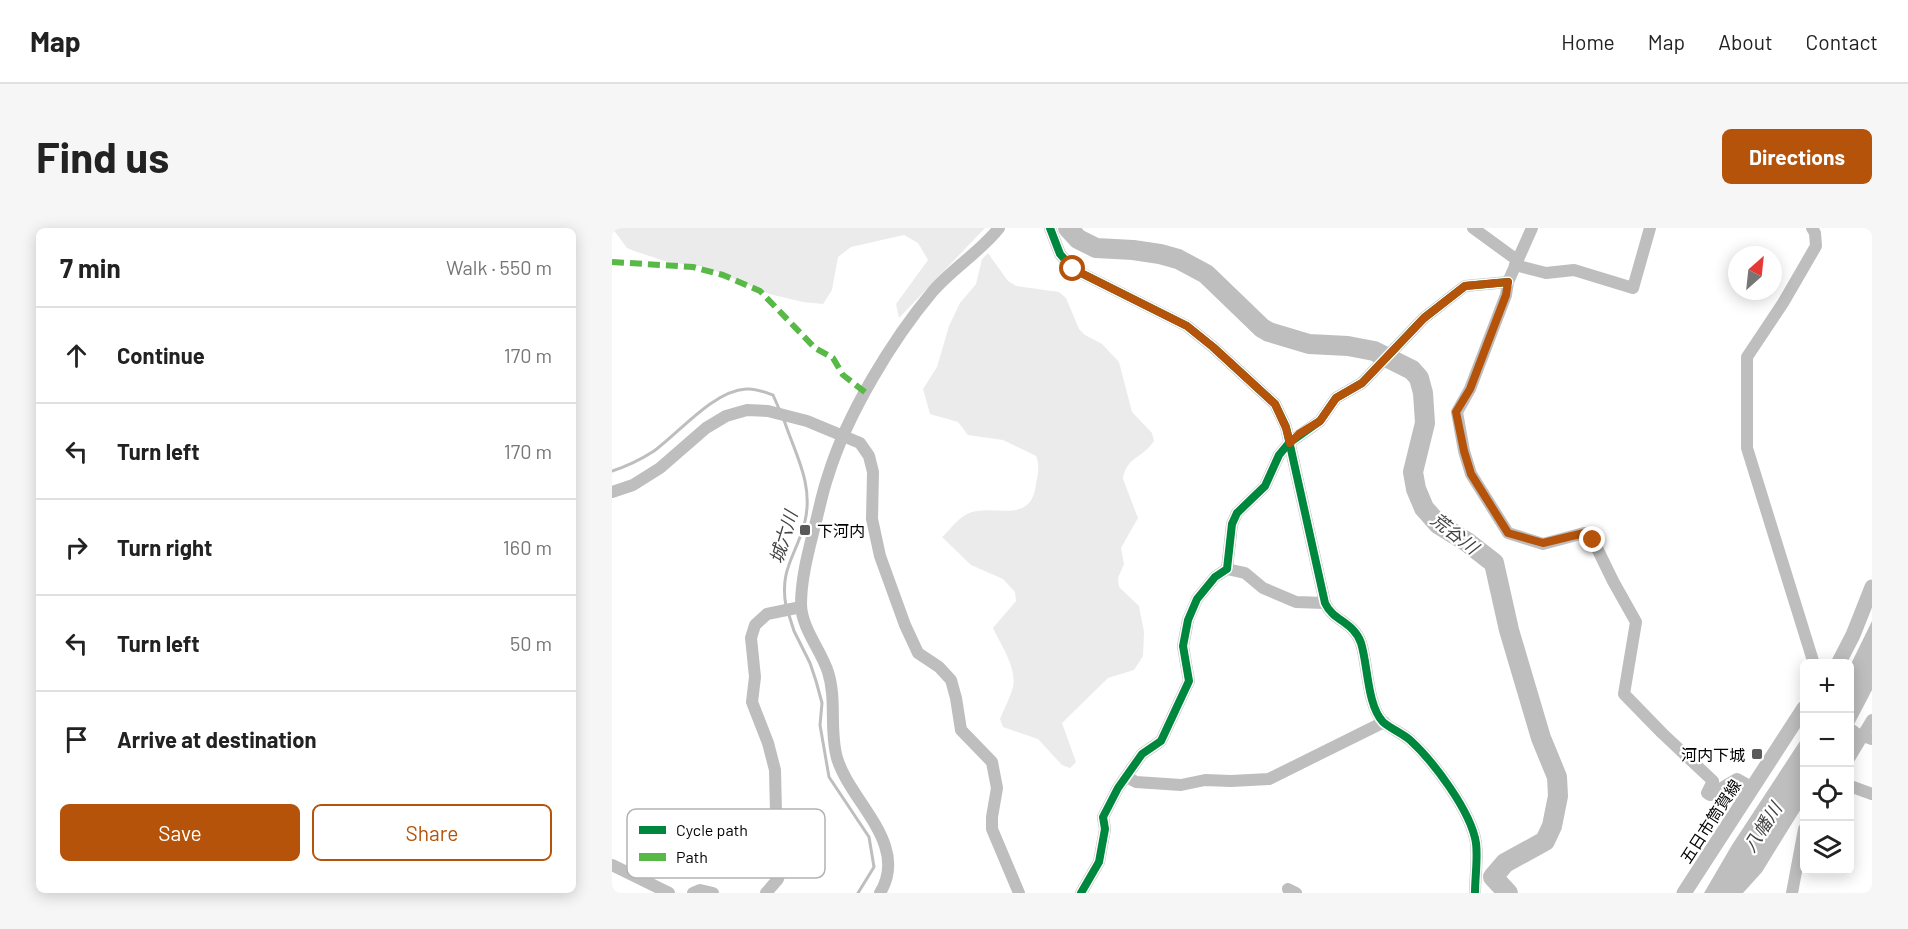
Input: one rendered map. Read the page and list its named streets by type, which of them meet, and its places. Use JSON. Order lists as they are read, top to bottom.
{
  "streets": {
    "main road": ["五日市筒賀線"]
  },
  "water": ["荒谷川", "城六川", "八幡川"],
  "places": {
    "transit": ["下河内", "河内下城"]
  },
  "legend": ["Cycle path", "Path"],
  "north": "top right",
  "page": {
    "header": "Map",
    "nav": [
      "Home",
      "Map",
      "About",
      "Contact"
    ],
    "buttons": [
      "Directions",
      ["Save", "Share"]
    ],
    "title": "Find us",
    "heading": ["7 min", "Walk · 550 m"],
    "list": [
      ["Continue", "170 m"],
      ["Turn left", "170 m"],
      ["Turn right", "160 m"],
      ["Turn left", "50 m"],
      "Arrive at destination"
    ],
    "map_buttons": ["+", "−"]
  }
}
